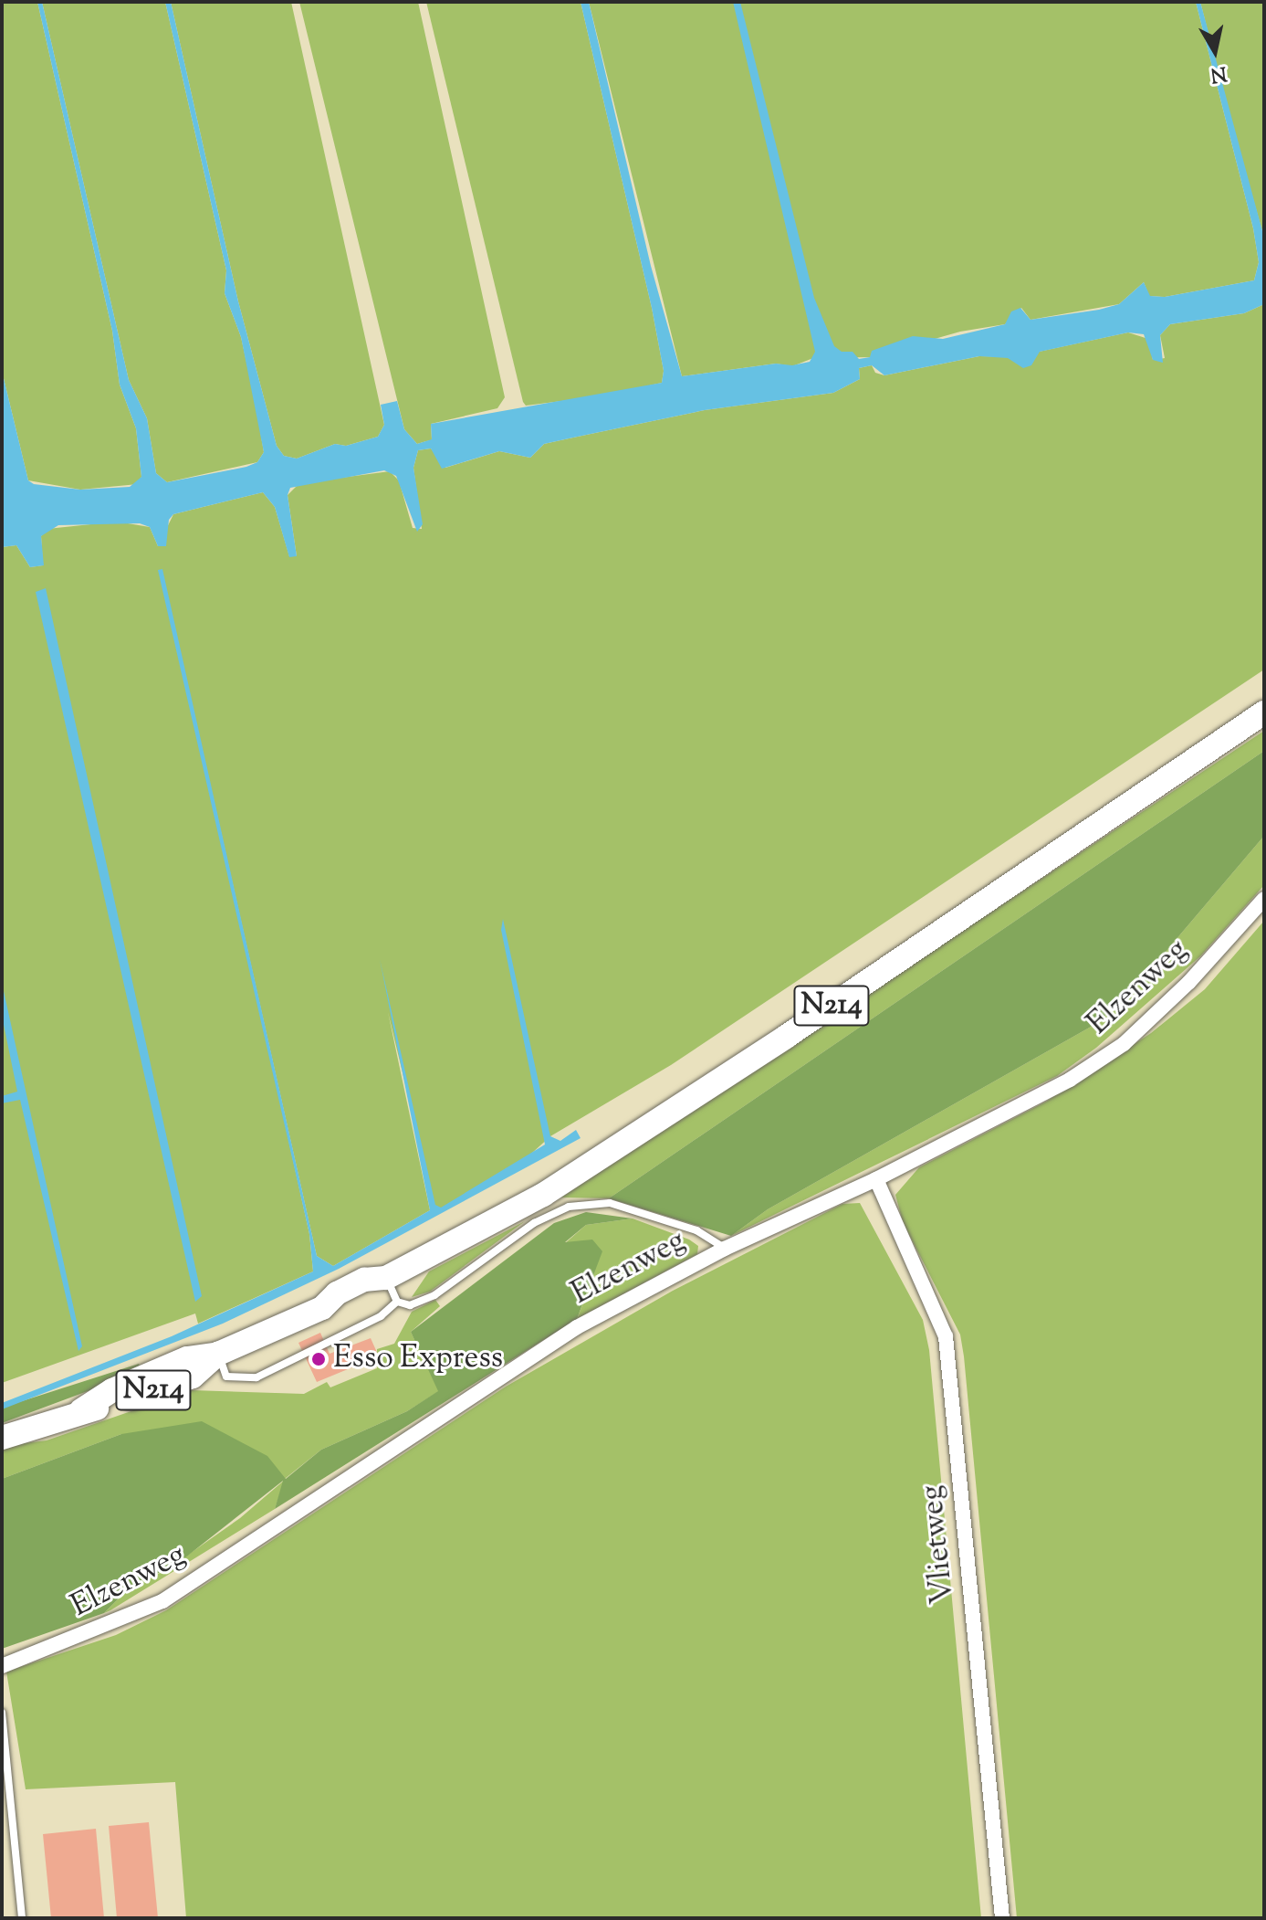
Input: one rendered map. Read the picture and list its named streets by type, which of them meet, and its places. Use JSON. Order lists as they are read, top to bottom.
{
  "streets": {
    "main road": ["N214"],
    "street": ["Elzenweg", "Vlietweg"]
  },
  "crossings": [
    ["Elzenweg", "Vlietweg"]
  ],
  "places": ["Esso Express"],
  "north": "bottom"
}
